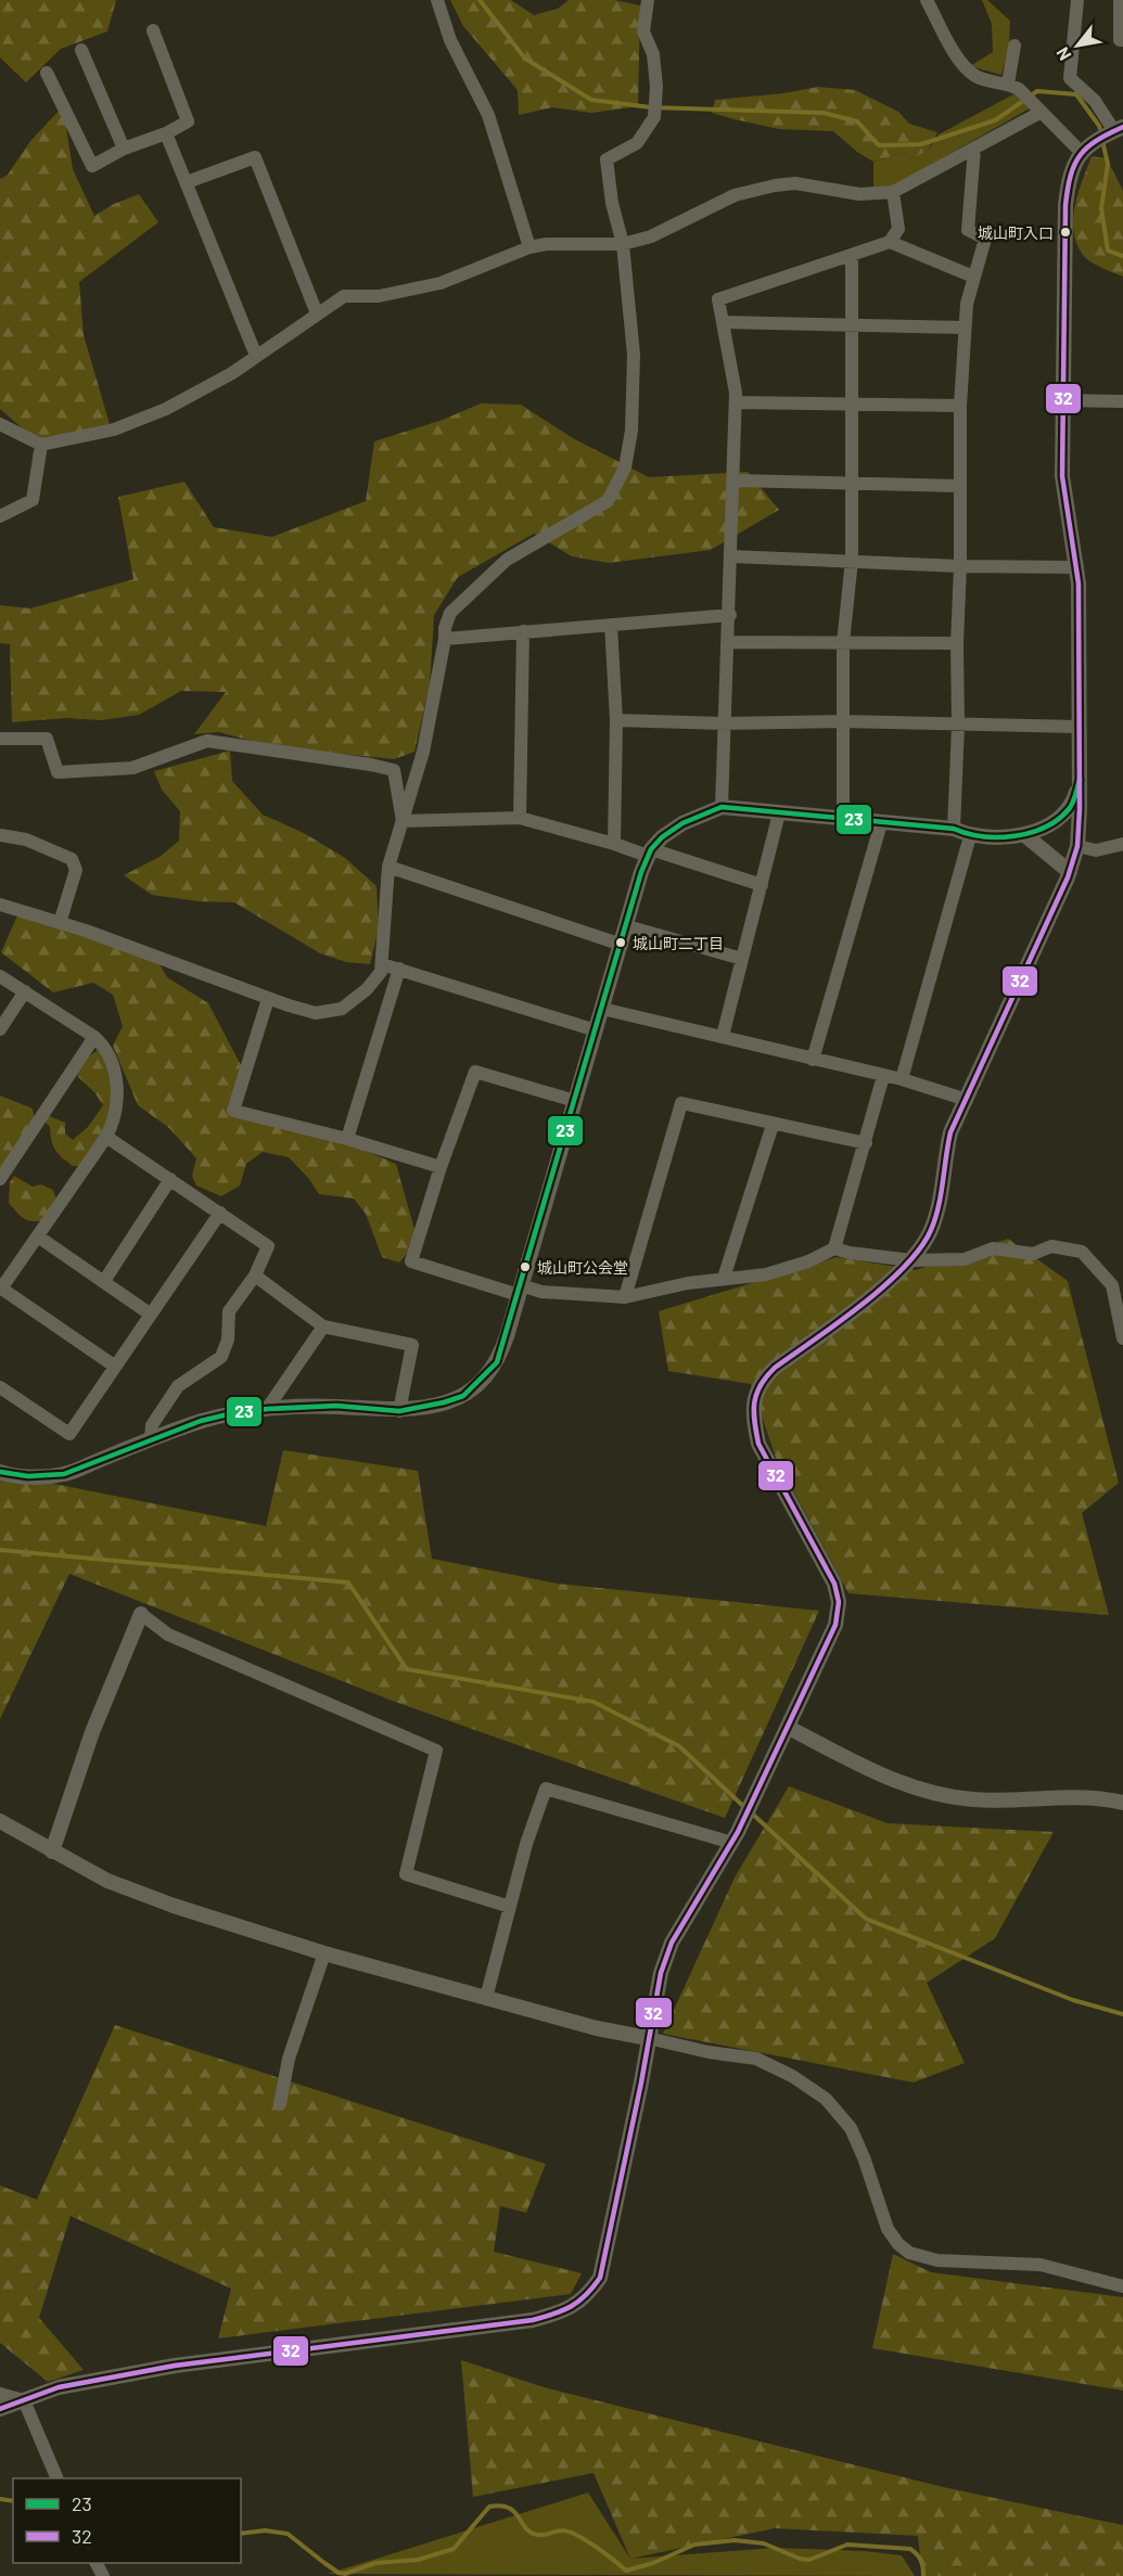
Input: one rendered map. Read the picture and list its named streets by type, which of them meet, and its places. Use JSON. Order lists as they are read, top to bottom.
{
  "places": ["城山町入口", "城山町二丁目", "城山町公会堂"],
  "lines": ["transit line 32", "transit line 23"],
  "legend": ["23", "32"],
  "north": "bottom left"
}
